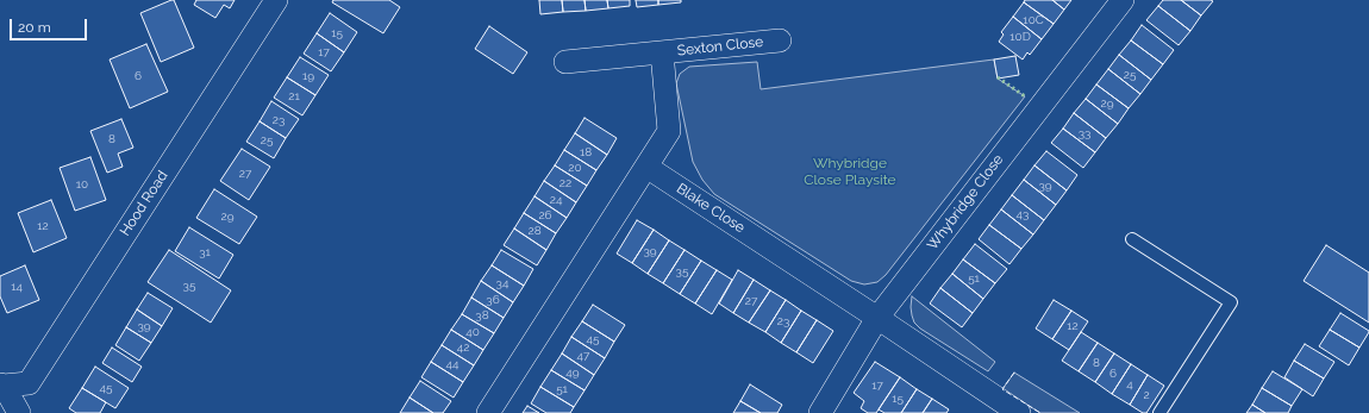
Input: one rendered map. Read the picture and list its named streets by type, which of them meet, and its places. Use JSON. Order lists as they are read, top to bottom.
{
  "streets": {
    "street": [
      "Sexton Close",
      "Whybridge Close",
      "Hood Road",
      "Blake Close"
    ]
  },
  "crossings": [
    ["Sexton Close", "Blake Close"],
    ["Whybridge Close", "Blake Close"]
  ],
  "parks": ["Whybridge Close Playsite"],
  "house_numbers": [
    "10C",
    "15",
    "10D",
    "17",
    "25",
    "6",
    "19",
    "21",
    "29",
    "23",
    "33",
    "8",
    "25",
    "18",
    "20",
    "27",
    "22",
    "10",
    "39",
    "24",
    "43",
    "26",
    "29",
    "12",
    "28",
    "39",
    "31",
    "35",
    "51",
    "34",
    "35",
    "14",
    "36",
    "27",
    "38",
    "23",
    "39",
    "12",
    "40",
    "45",
    "42",
    "47",
    "8",
    "44",
    "49",
    "6",
    "4",
    "17",
    "45",
    "51",
    "2",
    "15"
  ],
  "scale_bar": "20 m"
}
